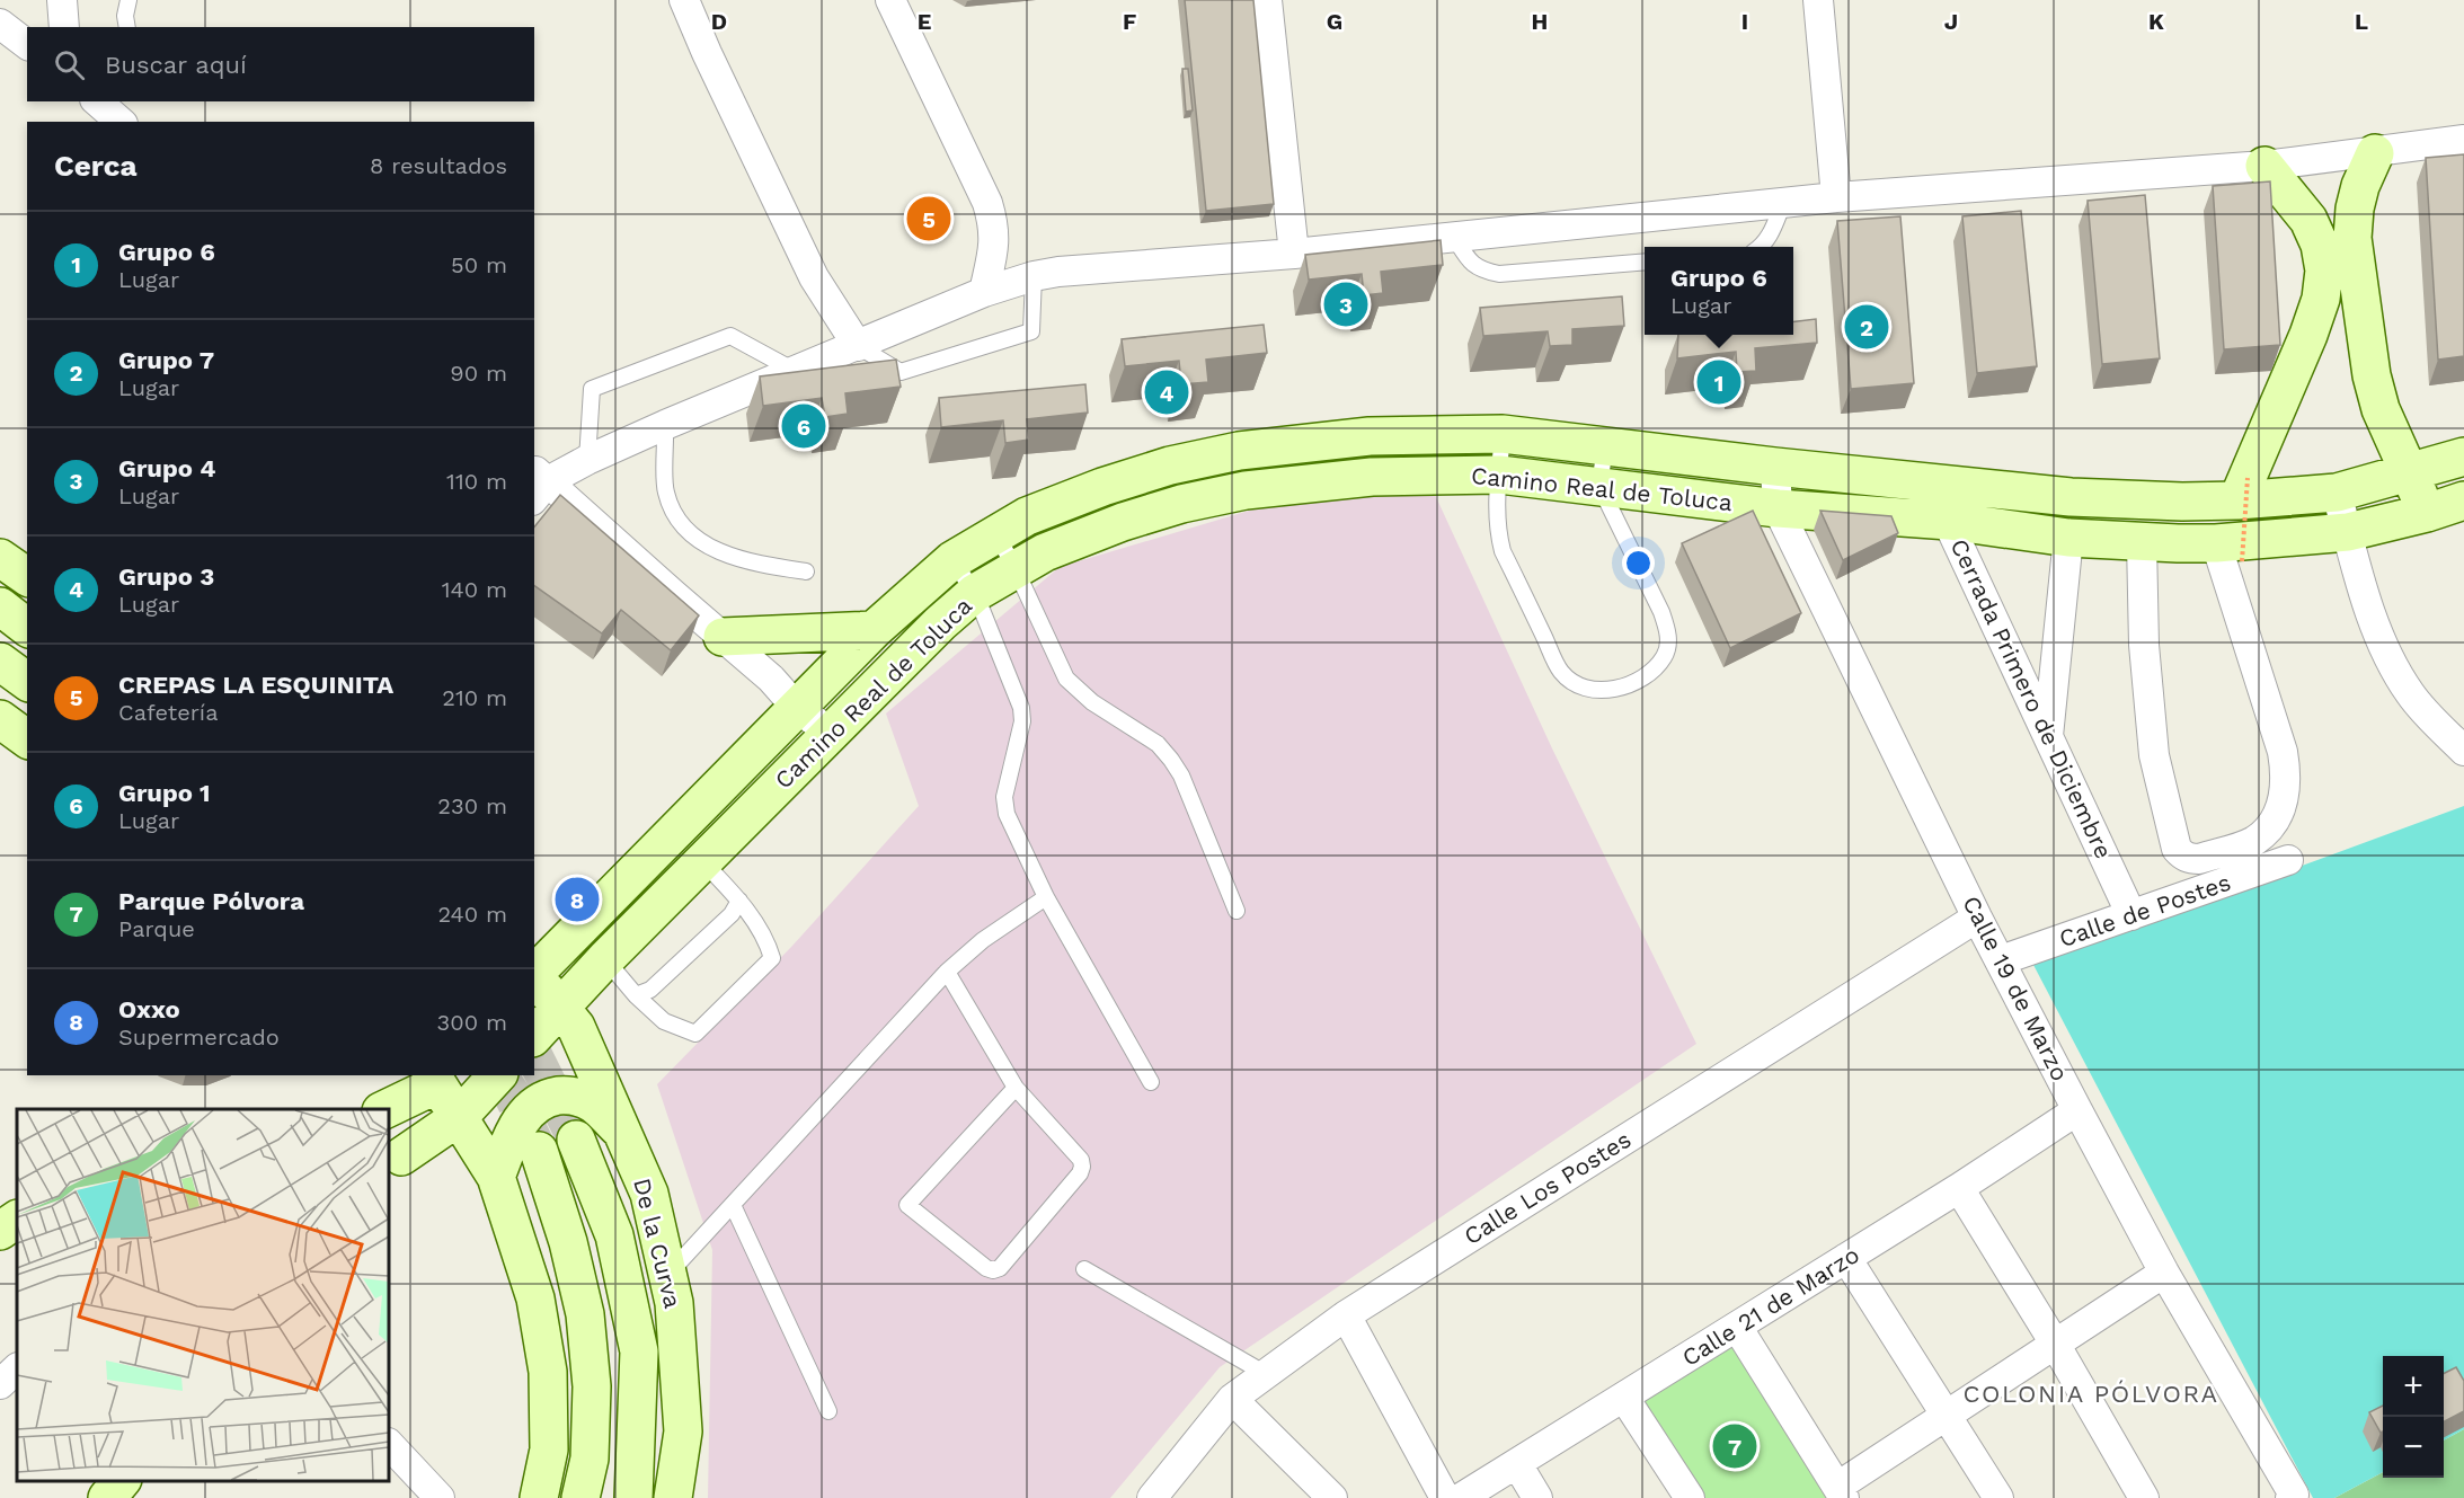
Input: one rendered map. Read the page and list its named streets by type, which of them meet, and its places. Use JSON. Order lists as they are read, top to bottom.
{
  "streets": {
    "main road": ["Camino Real de Toluca", "De la Curva"],
    "street": [
      "Cerrada Primero de Diciembre",
      "Calle de Postes",
      "Calle 19 de Marzo",
      "Calle Los Postes",
      "Calle 21 de Marzo"
    ]
  },
  "crossings": [
    ["Camino Real de Toluca", "Cerrada Primero de Diciembre"],
    ["Camino Real de Toluca", "Calle 19 de Marzo"],
    ["Camino Real de Toluca", "De la Curva"],
    ["Cerrada Primero de Diciembre", "Calle de Postes"],
    ["Calle de Postes", "Calle 19 de Marzo"],
    ["Calle 19 de Marzo", "Calle Los Postes"],
    ["Calle 19 de Marzo", "Calle 21 de Marzo"]
  ],
  "districts": ["COLONIA PÓLVORA"],
  "page": {
    "search": "Buscar aquí",
    "heading": ["Cerca", "8 resultados"],
    "pins": [
      "5",
      "3",
      "2",
      "1",
      "4",
      "6",
      "8",
      "7"
    ],
    "list": [
      {
        "mark": "1",
        "name": "Grupo 6",
        "note": "Lugar",
        "value": "50 m"
      },
      {
        "mark": "2",
        "name": "Grupo 7",
        "note": "Lugar",
        "value": "90 m"
      },
      {
        "mark": "3",
        "name": "Grupo 4",
        "note": "Lugar",
        "value": "110 m"
      },
      {
        "mark": "4",
        "name": "Grupo 3",
        "note": "Lugar",
        "value": "140 m"
      },
      {
        "mark": "5",
        "name": "CREPAS LA ESQUINITA",
        "note": "Cafetería",
        "value": "210 m"
      },
      {
        "mark": "6",
        "name": "Grupo 1",
        "note": "Lugar",
        "value": "230 m"
      },
      {
        "mark": "7",
        "name": "Parque Pólvora",
        "note": "Parque",
        "value": "240 m"
      },
      {
        "mark": "8",
        "name": "Oxxo",
        "note": "Supermercado",
        "value": "300 m"
      }
    ],
    "popup": ["Grupo 6", "Lugar"],
    "map_buttons": ["+", "−"]
  },
  "grid": {
    "columns": [
      "D",
      "E",
      "F",
      "G",
      "H",
      "I",
      "J",
      "K",
      "L"
    ]
  }
}
